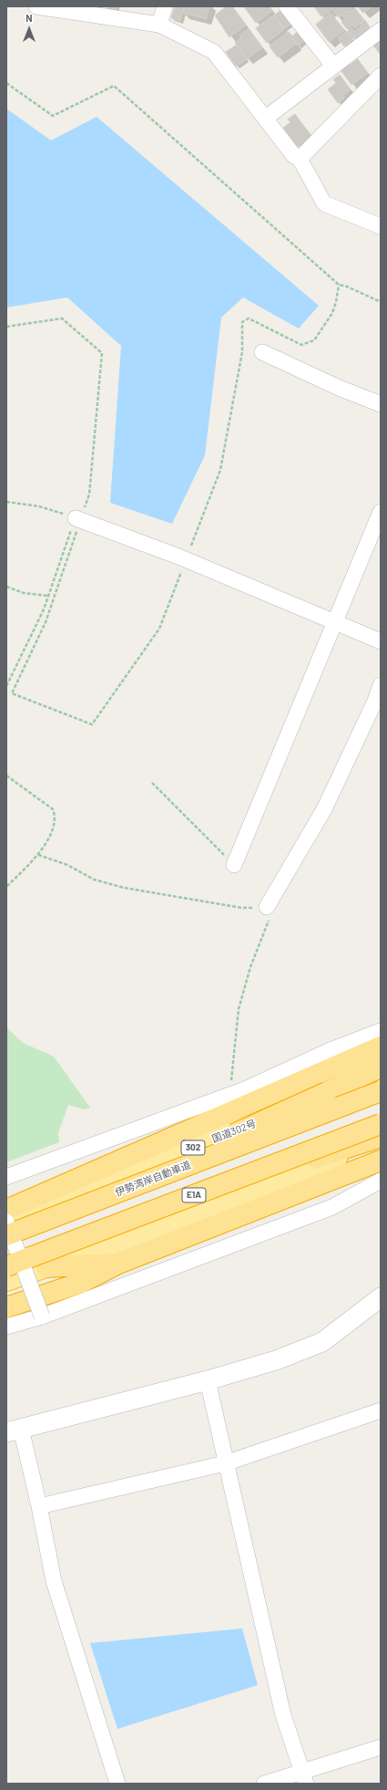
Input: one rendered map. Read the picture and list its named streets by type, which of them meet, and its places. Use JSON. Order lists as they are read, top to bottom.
{
  "streets": {
    "highway": [
      "国道302号",
      "302",
      "伊勢湾岸自動車道",
      "E1A"
    ]
  },
  "north": "top"
}
